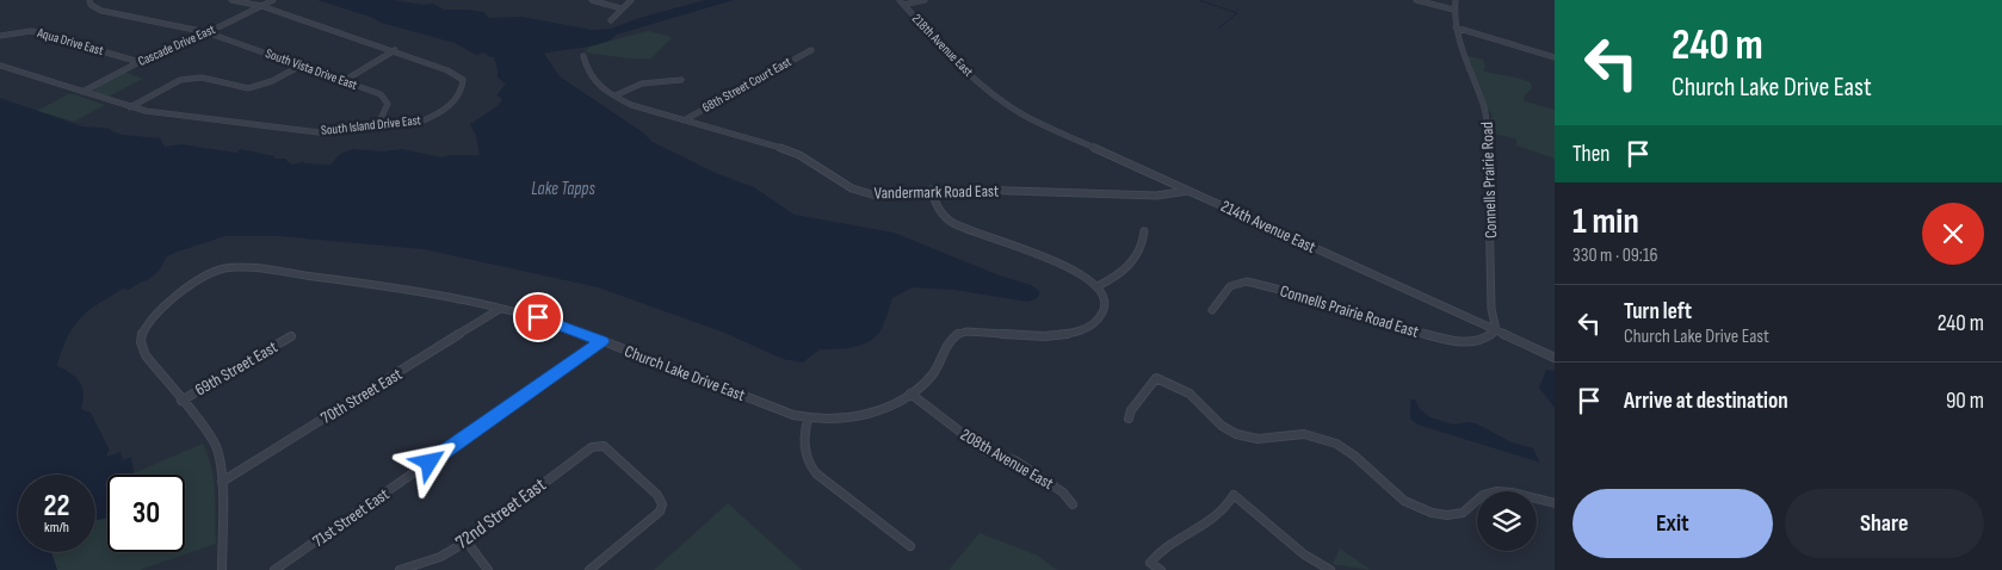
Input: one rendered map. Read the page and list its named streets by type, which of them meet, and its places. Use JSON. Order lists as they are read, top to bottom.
{
  "streets": {
    "street": [
      "Aqua Drive East",
      "Cascade Drive East",
      "218th Avenue East",
      "South Vista Drive East",
      "68th Street Court East",
      "South Island Drive East",
      "Connells Prairie Road",
      "Vandermark Road East",
      "214th Avenue East",
      "Connells Prairie Road East",
      "69th Street East",
      "Church Lake Drive East",
      "70th Street East",
      "208th Avenue East",
      "72nd Street East",
      "71st Street East"
    ]
  },
  "crossings": [
    ["Aqua Drive East", "Cascade Drive East"],
    ["Cascade Drive East", "South Vista Drive East"],
    ["Cascade Drive East", "South Island Drive East"],
    ["218th Avenue East", "214th Avenue East"],
    ["South Vista Drive East", "South Island Drive East"],
    ["68th Street Court East", "Vandermark Road East"],
    ["Connells Prairie Road", "214th Avenue East"],
    ["Connells Prairie Road", "Connells Prairie Road East"],
    ["Vandermark Road East", "214th Avenue East"],
    ["214th Avenue East", "Connells Prairie Road East"],
    ["69th Street East", "Church Lake Drive East"],
    ["Church Lake Drive East", "70th Street East"],
    ["Church Lake Drive East", "208th Avenue East"],
    ["Church Lake Drive East", "71st Street East"]
  ],
  "water": ["Lake Tapps"],
  "page": {
    "turn": ["240 m", "Church Lake Drive East"],
    "then": "Then",
    "heading": ["1 min", "330 m · 09:16"],
    "list": [
      {
        "name": "Turn left",
        "note": "Church Lake Drive East",
        "value": "240 m"
      },
      {
        "name": "Arrive at destination",
        "value": "90 m"
      }
    ],
    "speed": "22 km/h",
    "limit": "30",
    "buttons": ["Exit", "Share"]
  }
}
